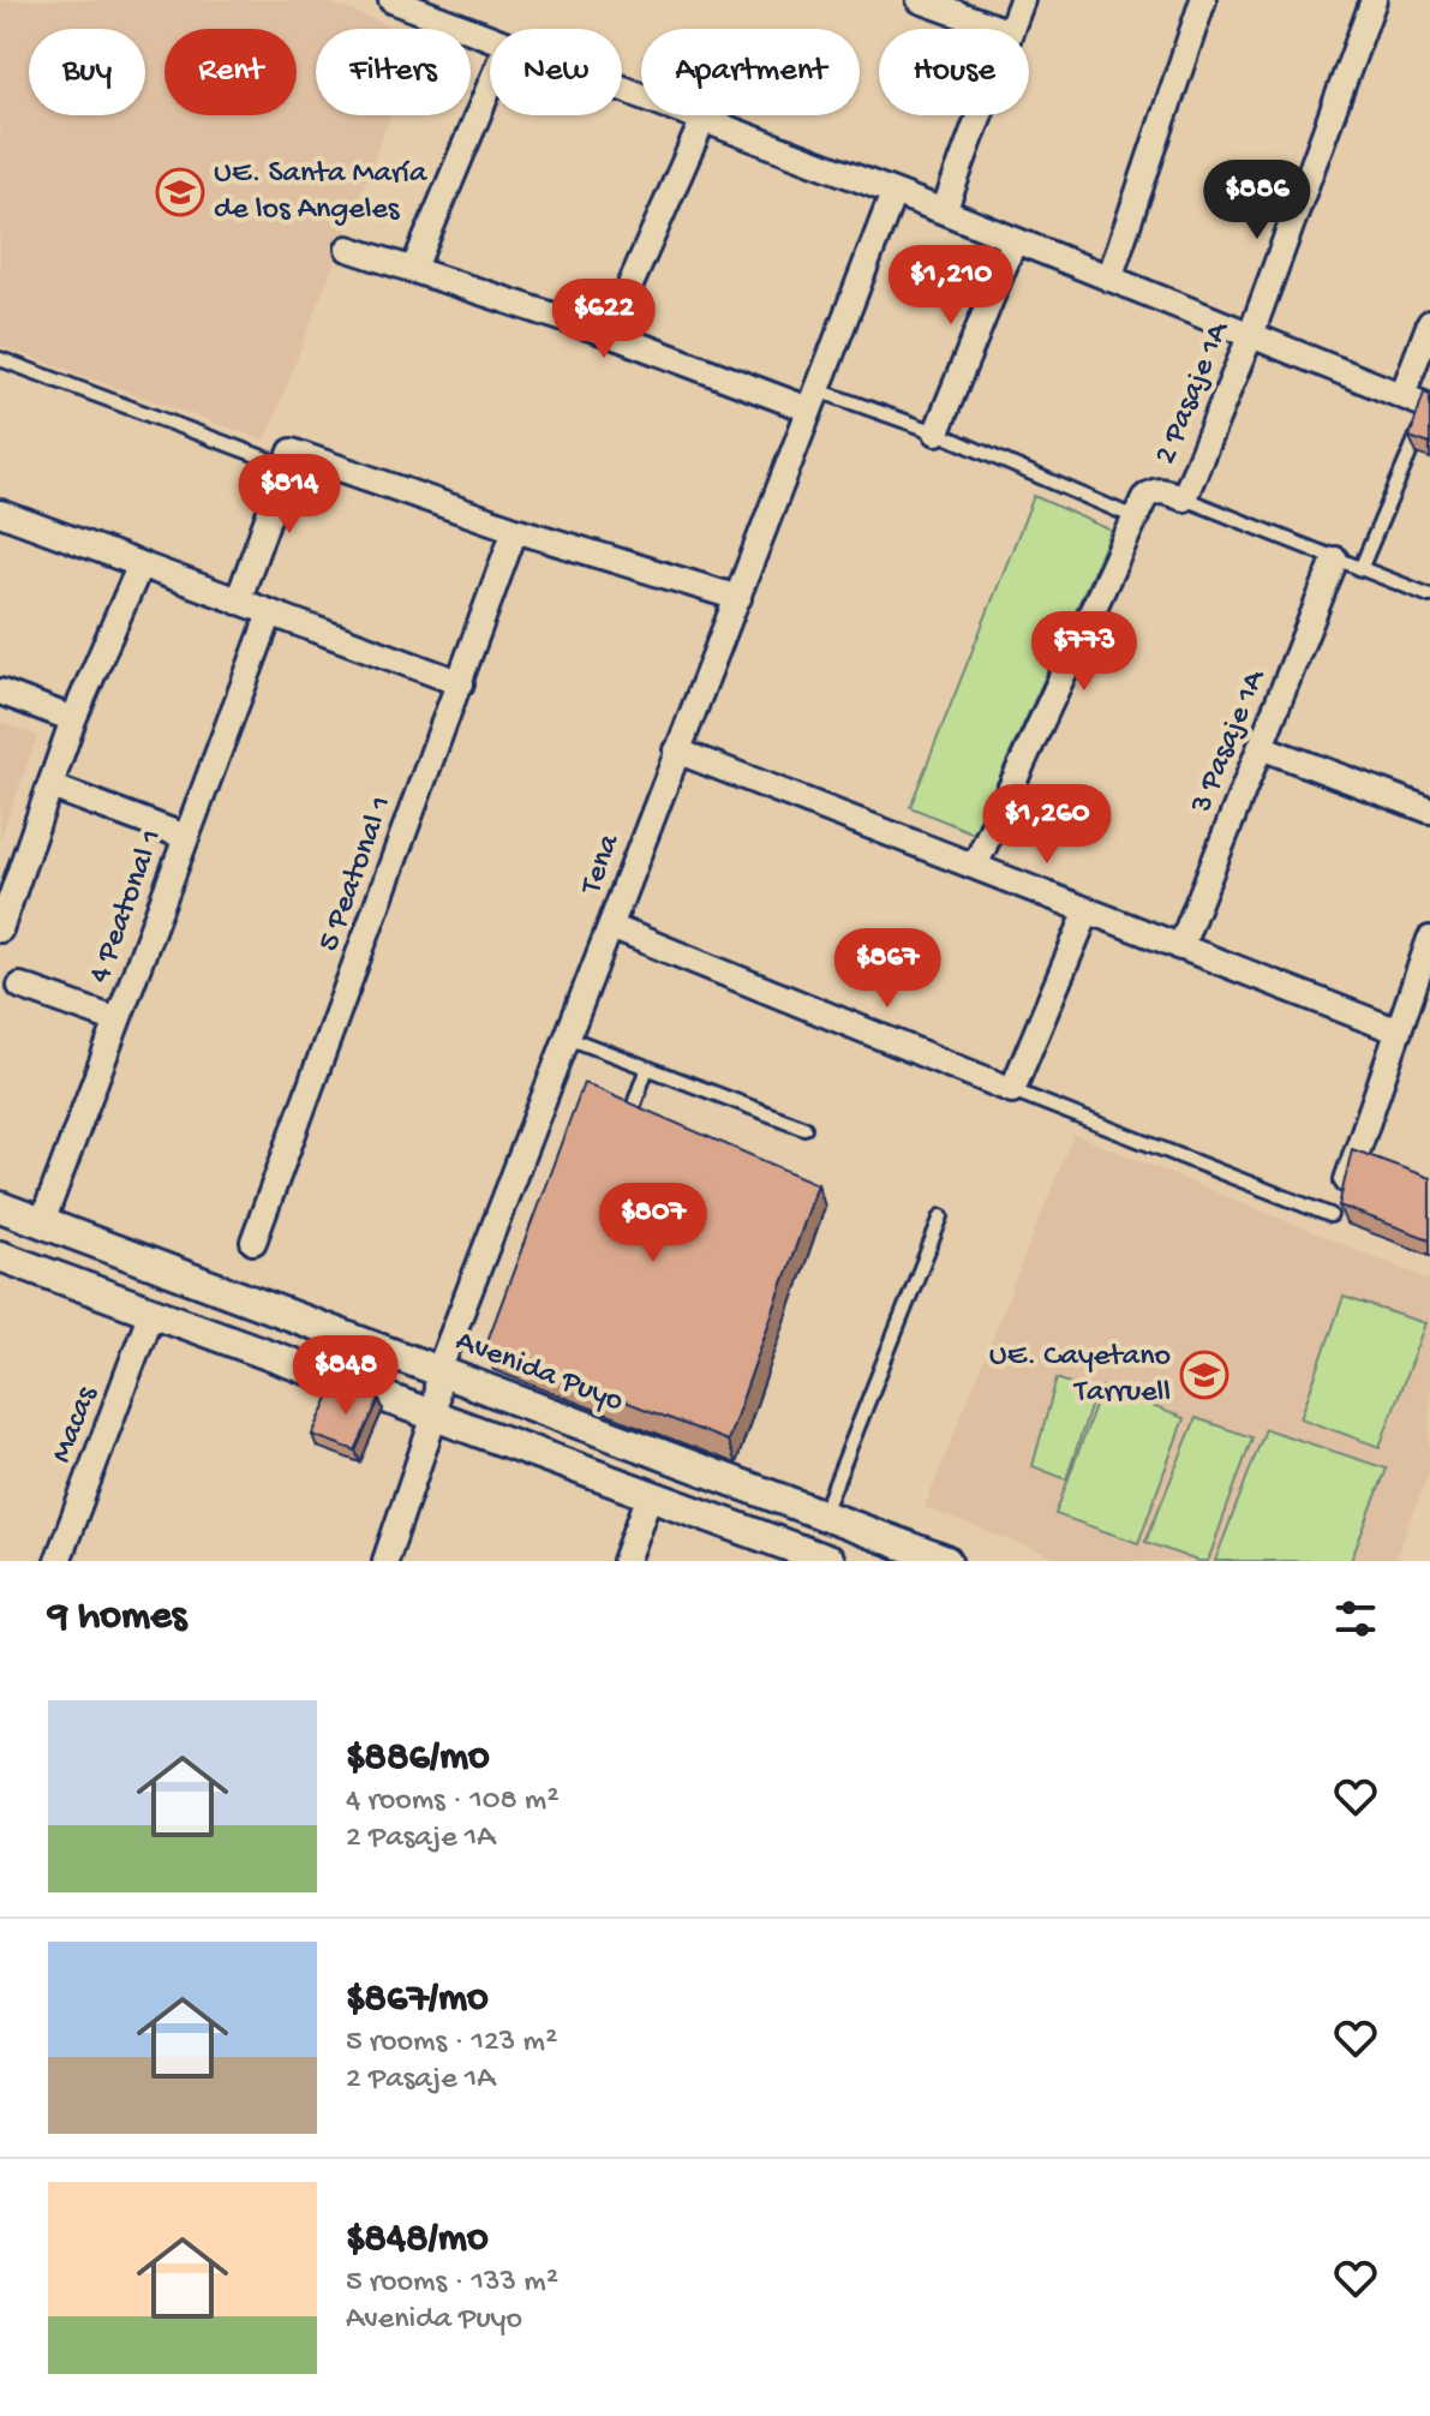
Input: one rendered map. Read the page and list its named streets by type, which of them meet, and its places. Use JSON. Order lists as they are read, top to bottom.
{
  "streets": {
    "street": [
      "2 Pasaje 1A",
      "3 Pasaje 1A",
      "Tena",
      "5 Peatonal 1",
      "4 Peatonal 1",
      "Avenida Puyo",
      "Macas"
    ]
  },
  "crossings": [
    ["Tena", "Avenida Puyo"],
    ["4 Peatonal 1", "Avenida Puyo"]
  ],
  "places": {
    "school or university": ["UE. Santa María de los Angeles", "UE. Cayetano Tarruell"]
  },
  "page": {
    "chip": [
      "Buy",
      "Rent",
      "Filters",
      "New",
      "Apartment",
      "House"
    ],
    "price": [
      "$886",
      "$1,210",
      "$622",
      "$814",
      "$773",
      "$1,260",
      "$867",
      "$807",
      "$848"
    ],
    "heading": "9 homes",
    "list": [
      {
        "name": "$886/mo",
        "note": "4 rooms · 108 m² · 2 Pasaje 1A"
      },
      {
        "name": "$867/mo",
        "note": "5 rooms · 123 m² · 2 Pasaje 1A"
      },
      {
        "name": "$848/mo",
        "note": "5 rooms · 133 m² · Avenida Puyo"
      }
    ]
  }
}
